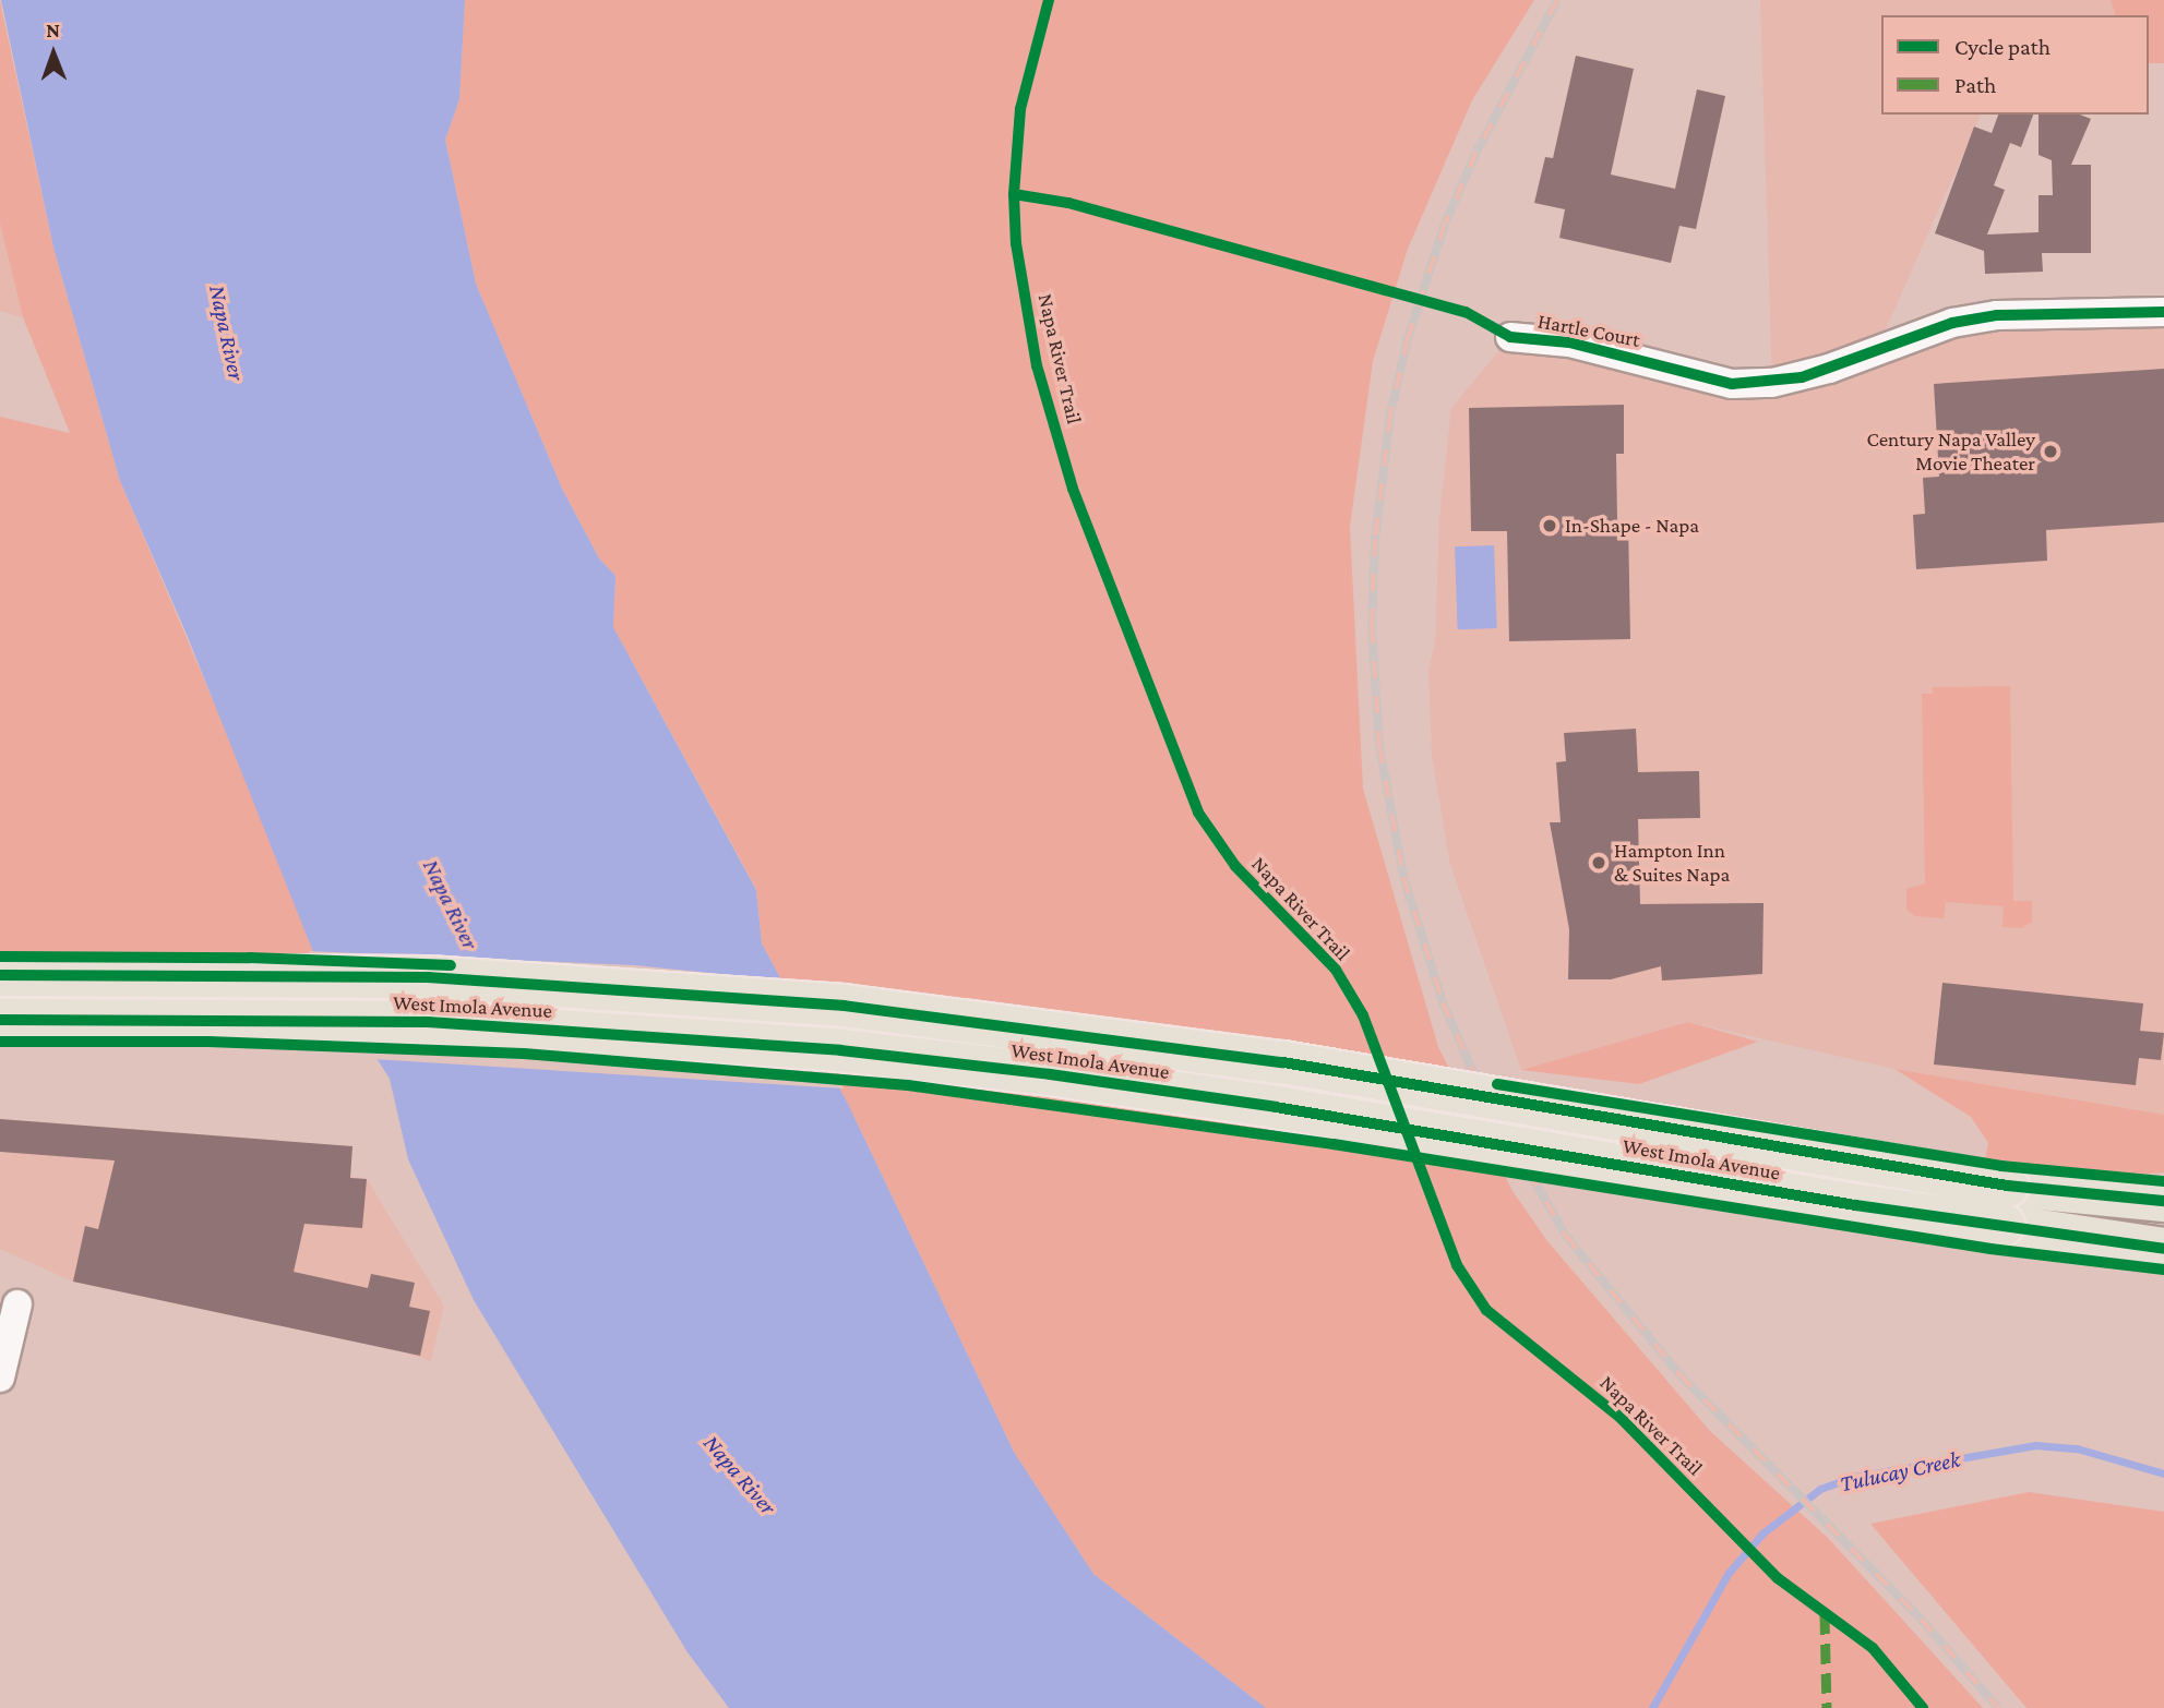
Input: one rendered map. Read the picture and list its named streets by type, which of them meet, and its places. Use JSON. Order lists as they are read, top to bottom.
{
  "streets": {
    "main road": ["West Imola Avenue"],
    "street": ["Hartle Court"],
    "cycle path": ["Napa River Trail"]
  },
  "water": ["Napa River", "Tulucay Creek"],
  "places": ["Century Napa Valley Movie Theater", "In-Shape - Napa", "Hampton Inn & Suites Napa"],
  "legend": ["Cycle path", "Path"],
  "north": "top"
}
